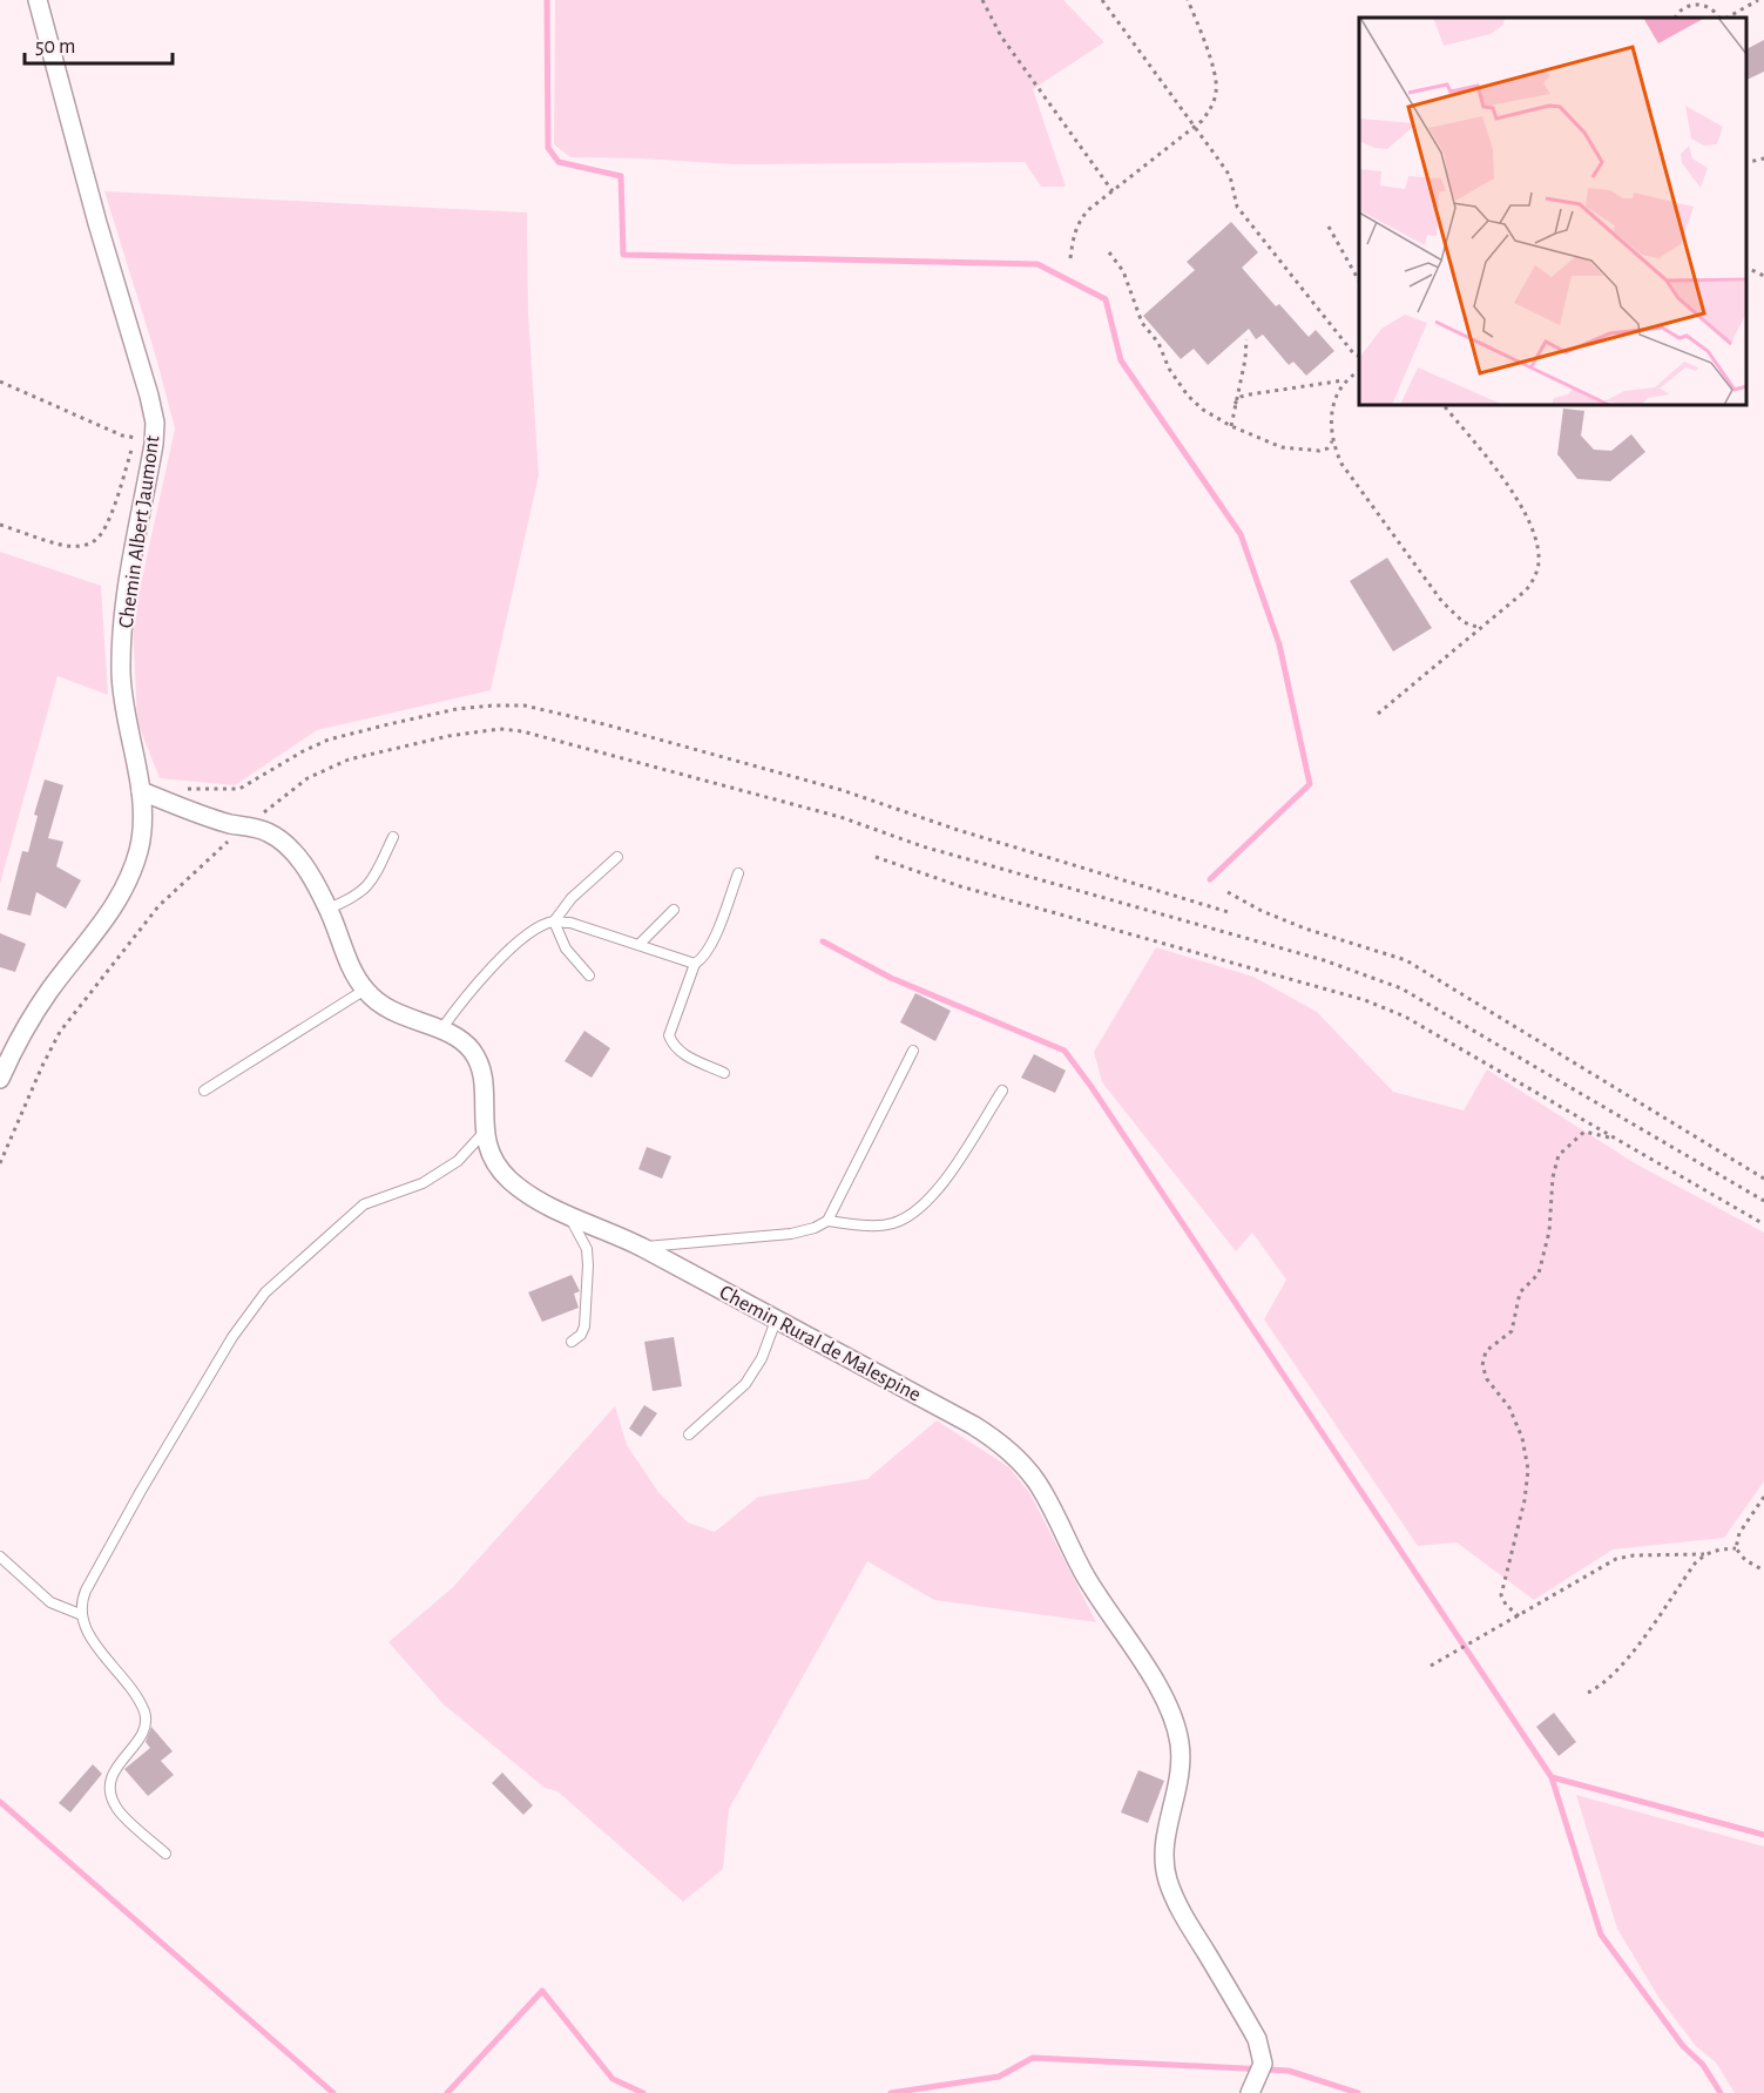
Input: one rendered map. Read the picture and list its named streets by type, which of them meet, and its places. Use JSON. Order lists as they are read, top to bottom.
{
  "streets": {
    "street": ["Chemin Albert Jaumont", "Chemin Rural de Malespine"]
  },
  "crossings": [
    ["Chemin Albert Jaumont", "Chemin Rural de Malespine"]
  ],
  "scale_bar": "50 m"
}
